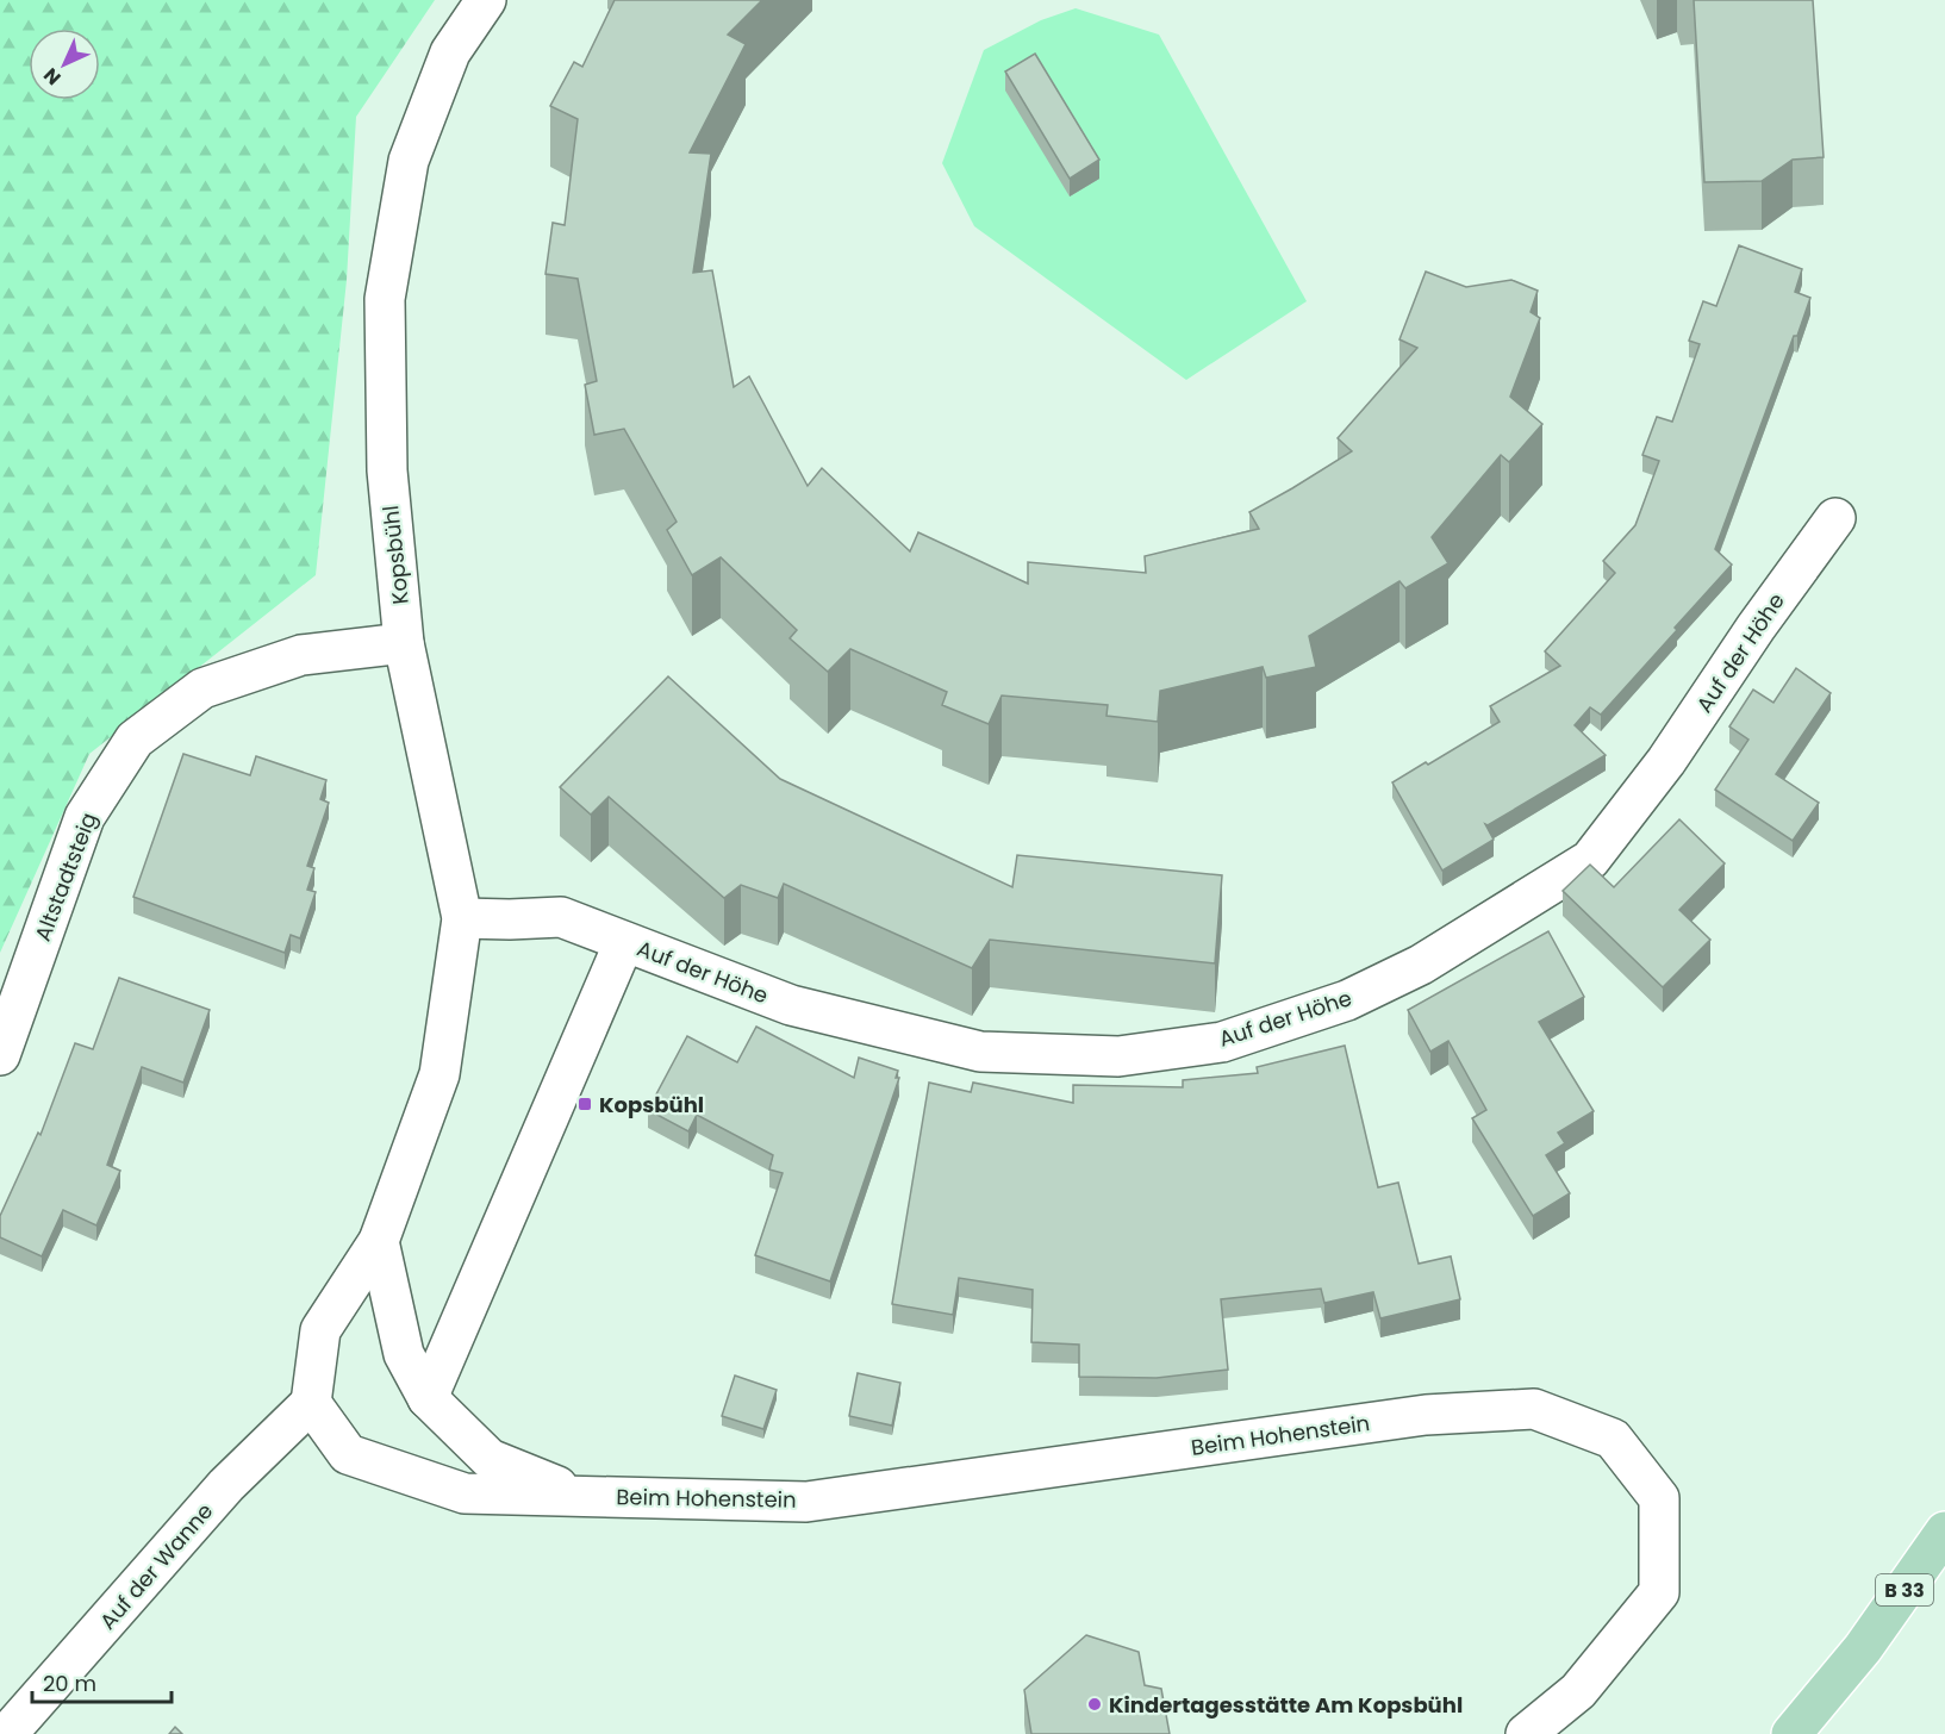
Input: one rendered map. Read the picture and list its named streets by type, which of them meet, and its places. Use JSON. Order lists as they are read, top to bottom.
{
  "streets": {
    "main road": ["B 33"],
    "street": [
      "Kopsbühl",
      "Auf der Höhe",
      "Altstadtsteig",
      "Beim Hohenstein",
      "Auf der Wanne"
    ]
  },
  "crossings": [
    ["Kopsbühl", "Auf der Höhe"],
    ["Kopsbühl", "Altstadtsteig"],
    ["Kopsbühl", "Beim Hohenstein"],
    ["Kopsbühl", "Auf der Wanne"],
    ["Beim Hohenstein", "Auf der Wanne"]
  ],
  "places": {
    "transit": ["Kopsbühl"],
    "other": ["Kindertagesstätte Am Kopsbühl"]
  },
  "scale_bar": "20 m",
  "north": "bottom left"
}
